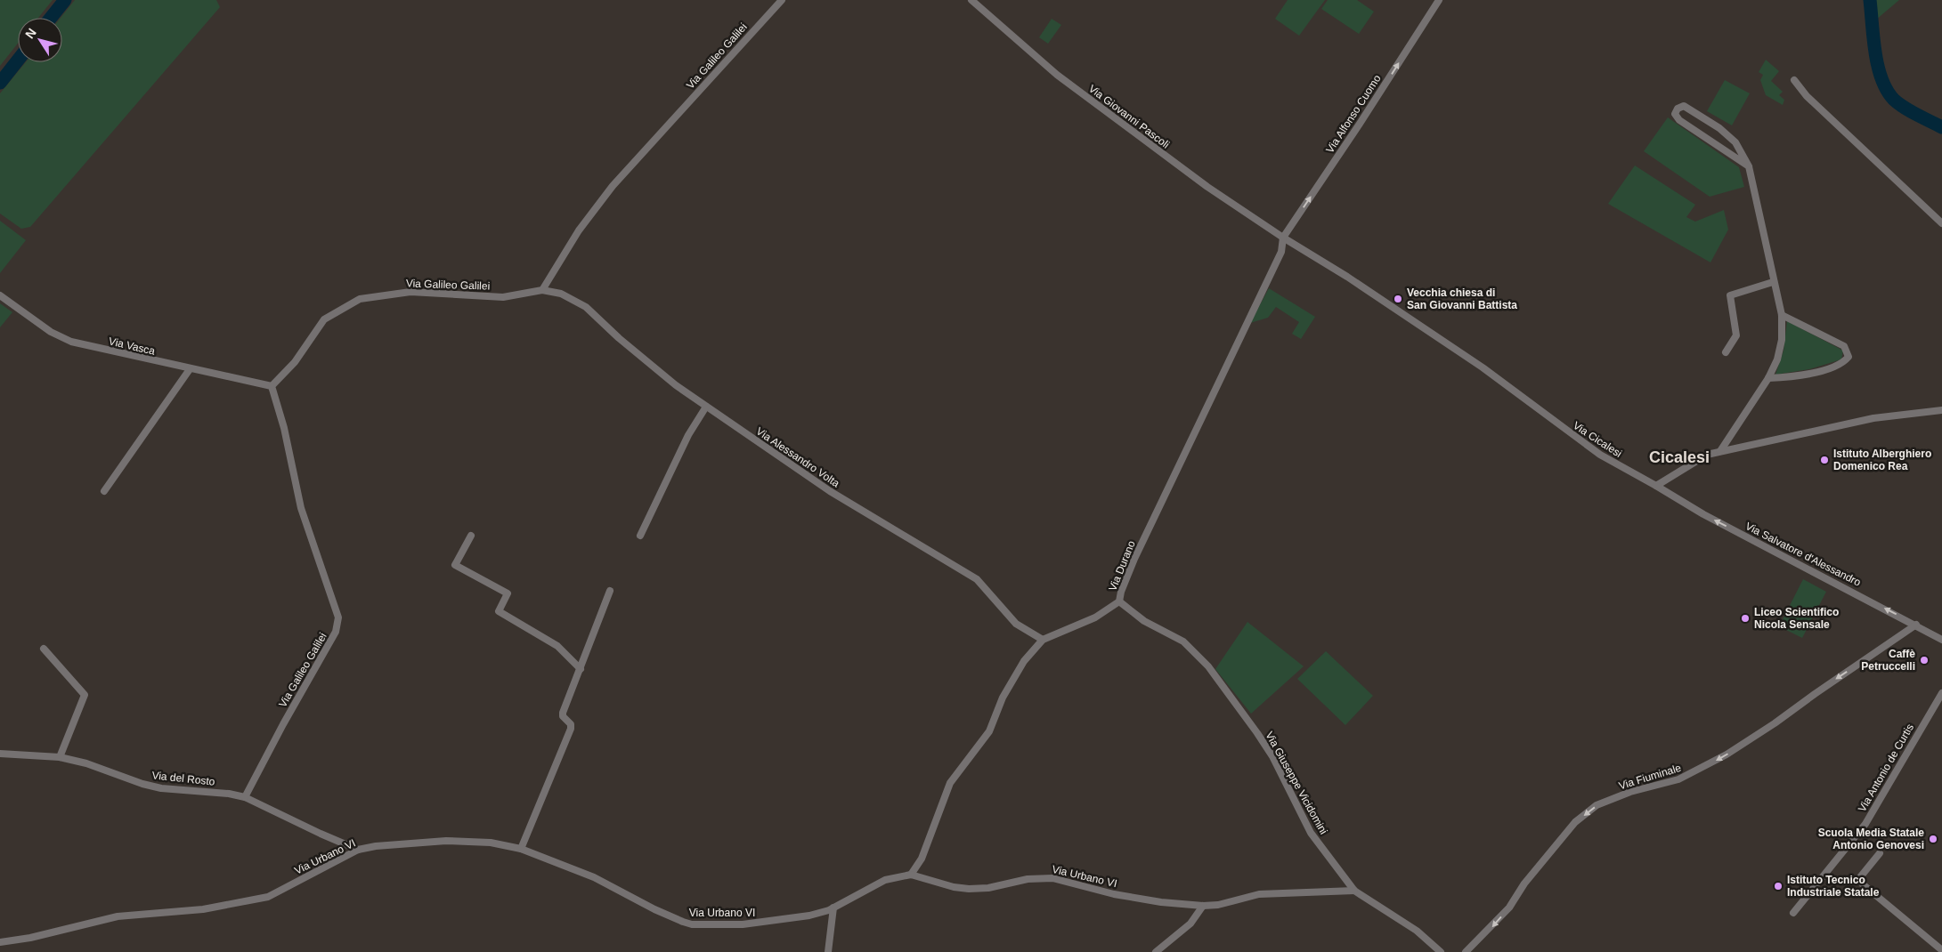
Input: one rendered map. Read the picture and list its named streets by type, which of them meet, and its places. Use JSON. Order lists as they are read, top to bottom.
{
  "streets": {
    "street": [
      "Via Galileo Galilei",
      "Via Alfonso Cuomo",
      "Via Giovanni Pascoli",
      "Via Vasca",
      "Via Cicalesi",
      "Via Alessandro Volta",
      "Via Salvatore d'Alessandro",
      "Via Durano",
      "Via Antonio de Curtis",
      "Via Fiuminale",
      "Via del Rosto",
      "Via Giuseppe Vicidomini",
      "Via Urbano VI"
    ]
  },
  "crossings": [
    ["Via Galileo Galilei", "Via Vasca"],
    ["Via Galileo Galilei", "Via Alessandro Volta"],
    ["Via Galileo Galilei", "Via del Rosto"],
    ["Via Alfonso Cuomo", "Via Giovanni Pascoli"],
    ["Via Alfonso Cuomo", "Via Cicalesi"],
    ["Via Alfonso Cuomo", "Via Durano"],
    ["Via Giovanni Pascoli", "Via Cicalesi"],
    ["Via Giovanni Pascoli", "Via Durano"],
    ["Via Cicalesi", "Via Salvatore d'Alessandro"],
    ["Via Cicalesi", "Via Durano"],
    ["Via Alessandro Volta", "Via Durano"],
    ["Via Salvatore d'Alessandro", "Via Fiuminale"],
    ["Via Durano", "Via Giuseppe Vicidomini"],
    ["Via Durano", "Via Urbano VI"],
    ["Via del Rosto", "Via Urbano VI"],
    ["Via Giuseppe Vicidomini", "Via Urbano VI"]
  ],
  "one_way": ["Via Alfonso Cuomo", "Via Salvatore d'Alessandro", "Via Fiuminale"],
  "districts": ["Cicalesi"],
  "places": [
    "Vecchia chiesa di San Giovanni Battista",
    "Istituto Alberghiero Domenico Rea",
    "Liceo Scientifico Nicola Sensale",
    "Caffè Petruccelli",
    "Scuola Media Statale Antonio Genovesi",
    "Istituto Tecnico Industriale Statale"
  ],
  "north": "top left"
}
